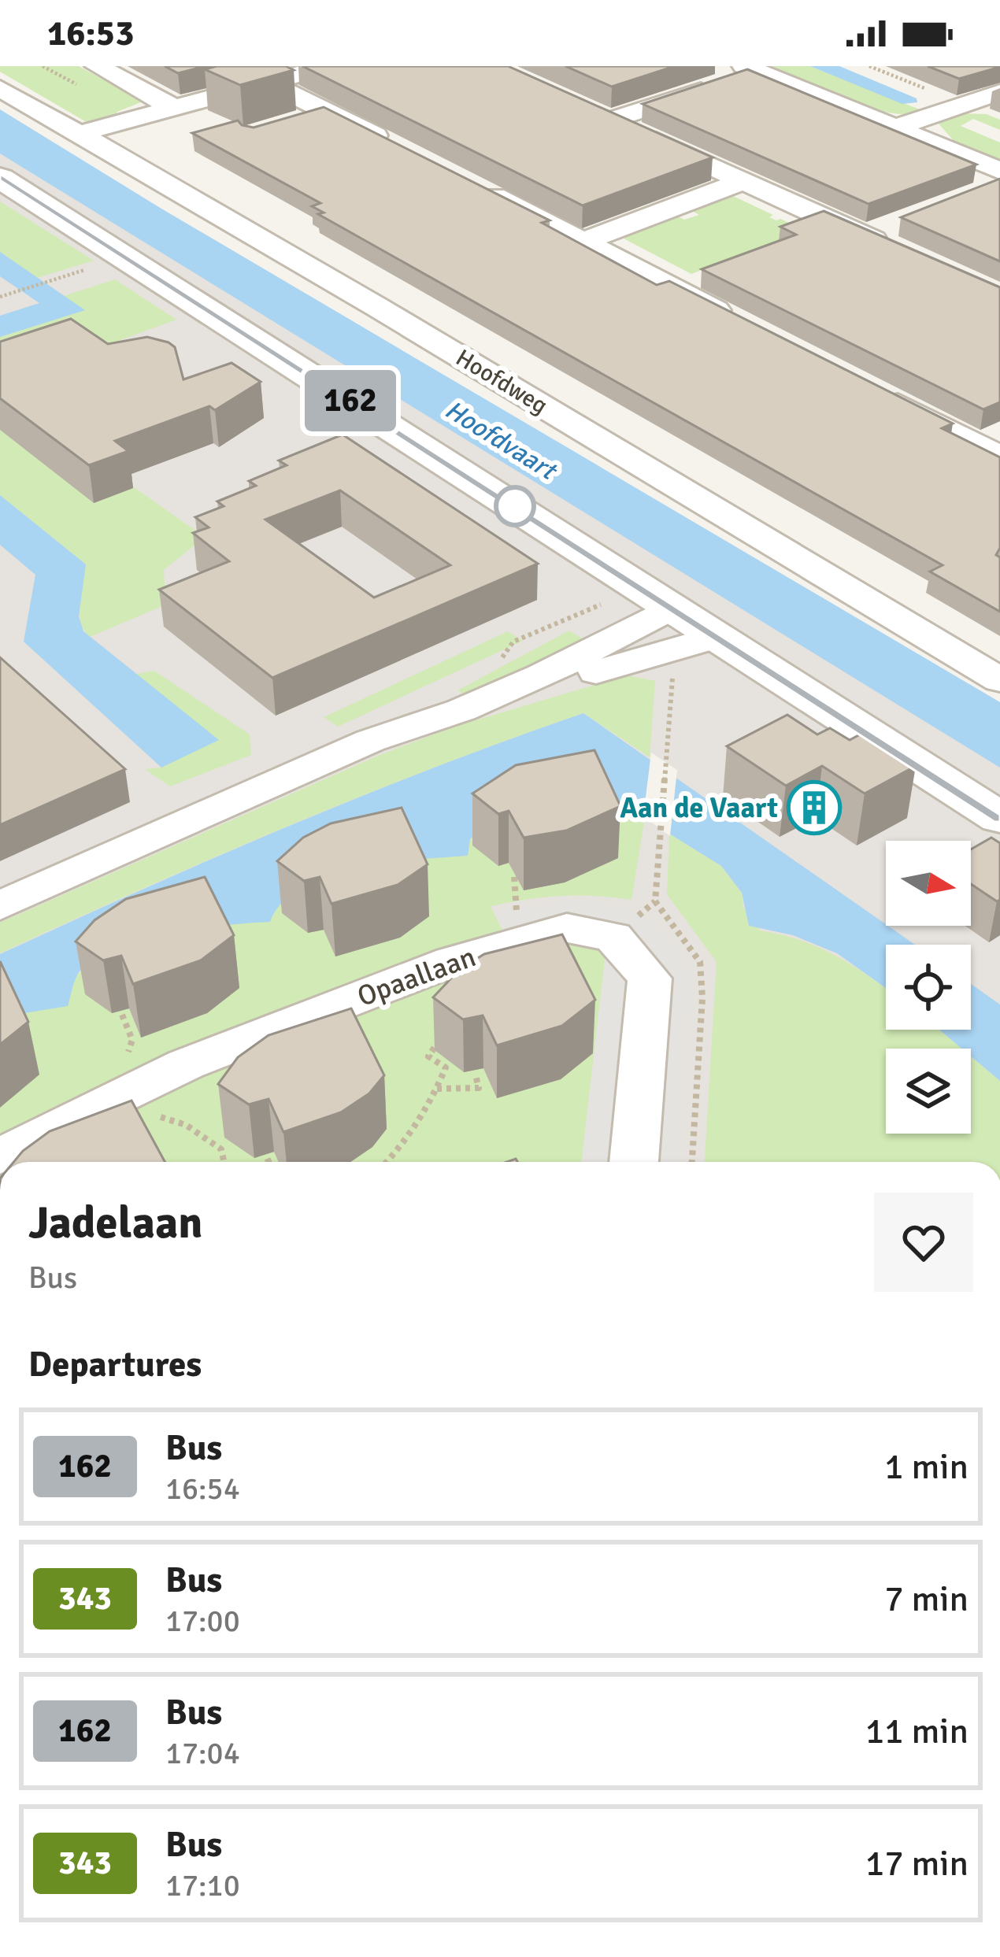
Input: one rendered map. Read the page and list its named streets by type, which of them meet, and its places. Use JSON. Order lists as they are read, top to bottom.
{
  "streets": {
    "street": ["Hoofdweg", "Opaallaan"]
  },
  "water": ["Hoofdvaart"],
  "places": {
    "building": ["Aan de Vaart"]
  },
  "lines": ["bus line 162"],
  "north": "right",
  "page": {
    "status": "16:53",
    "on_map": "162",
    "heading": [
      ["Jadelaan", "Bus"],
      "Departures"
    ],
    "list": [
      {
        "mark": "162",
        "name": "Bus",
        "note": "16:54",
        "value": "1 min"
      },
      {
        "mark": "343",
        "name": "Bus",
        "note": "17:00",
        "value": "7 min"
      },
      {
        "mark": "162",
        "name": "Bus",
        "note": "17:04",
        "value": "11 min"
      },
      {
        "mark": "343",
        "name": "Bus",
        "note": "17:10",
        "value": "17 min"
      }
    ]
  }
}
